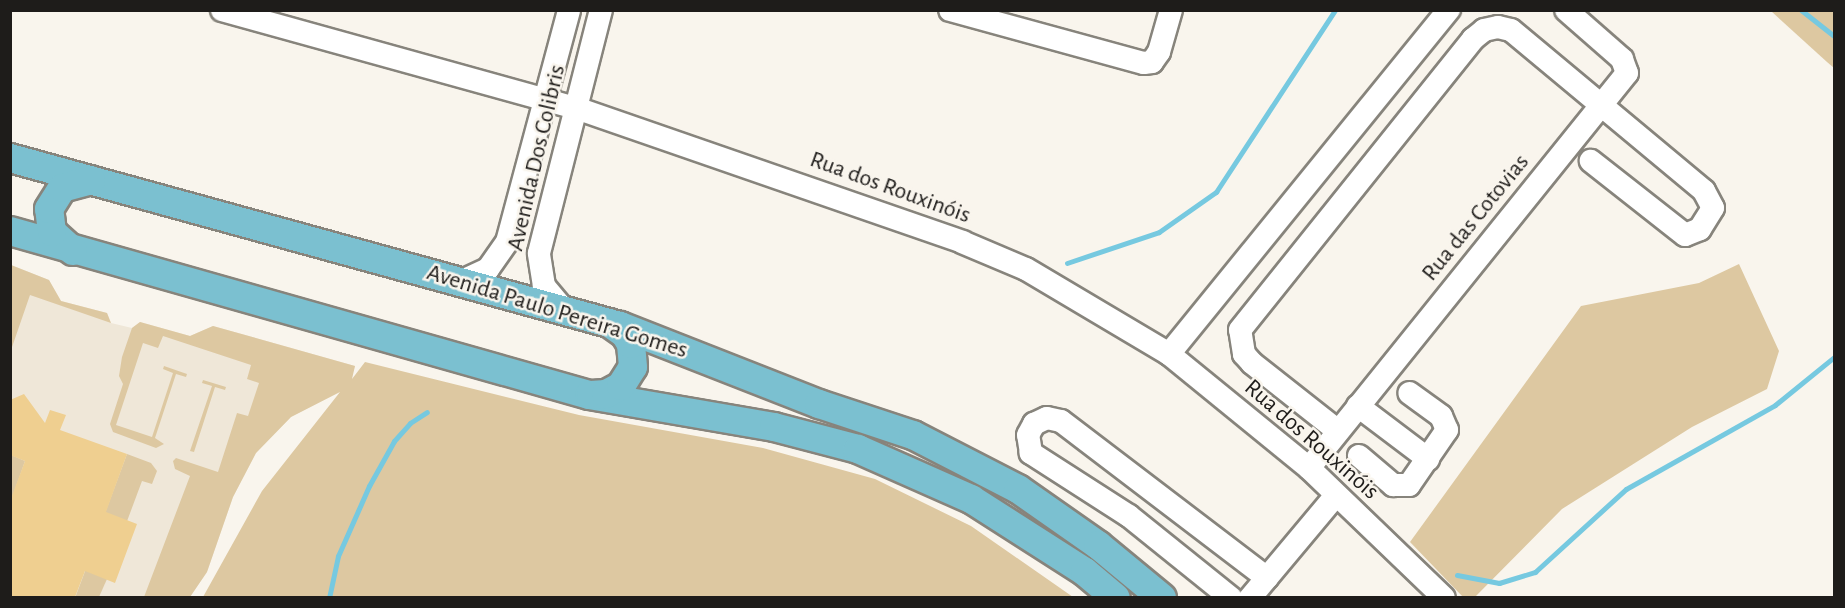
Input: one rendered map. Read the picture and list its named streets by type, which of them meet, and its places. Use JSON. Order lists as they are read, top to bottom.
{
  "streets": {
    "main road": ["Avenida Paulo Pereira Gomes"],
    "street": ["Avenida Dos Colibris", "Rua dos Rouxinóis", "Rua das Cotovias"]
  },
  "crossings": [
    ["Avenida Dos Colibris", "Rua dos Rouxinóis"],
    ["Avenida Dos Colibris", "Avenida Paulo Pereira Gomes"],
    ["Rua dos Rouxinóis", "Rua das Cotovias"]
  ]
}
